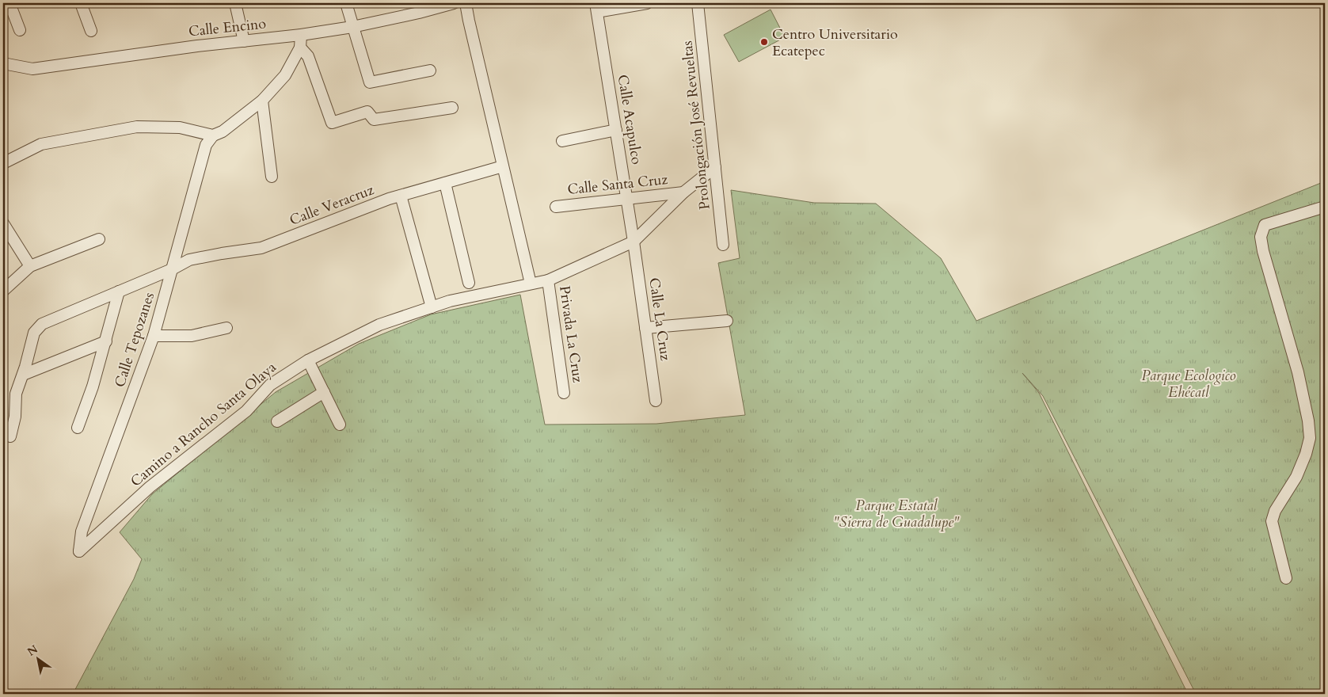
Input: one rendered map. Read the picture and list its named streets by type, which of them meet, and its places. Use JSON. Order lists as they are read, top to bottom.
{
  "streets": {
    "street": [
      "Calle Encino",
      "Calle Acapulco",
      "Prolongación José Revueltas",
      "Calle Santa Cruz",
      "Calle Veracruz",
      "Calle La Cruz",
      "Privada La Cruz",
      "Calle Tepozanes",
      "Camino a Rancho Santa Olaya"
    ]
  },
  "crossings": [
    ["Calle Acapulco", "Calle Santa Cruz"],
    ["Calle Acapulco", "Calle La Cruz"],
    ["Calle Acapulco", "Camino a Rancho Santa Olaya"],
    ["Prolongación José Revueltas", "Camino a Rancho Santa Olaya"],
    ["Calle Santa Cruz", "Camino a Rancho Santa Olaya"],
    ["Calle Veracruz", "Calle Tepozanes"],
    ["Calle La Cruz", "Camino a Rancho Santa Olaya"],
    ["Privada La Cruz", "Camino a Rancho Santa Olaya"],
    ["Calle Tepozanes", "Camino a Rancho Santa Olaya"]
  ],
  "parks": ["Parque Ecologico Ehécatl", "Parque Estatal \"Sierra de Guadalupe\""],
  "places": ["Centro Universitario Ecatepec"],
  "north": "top left"
}
